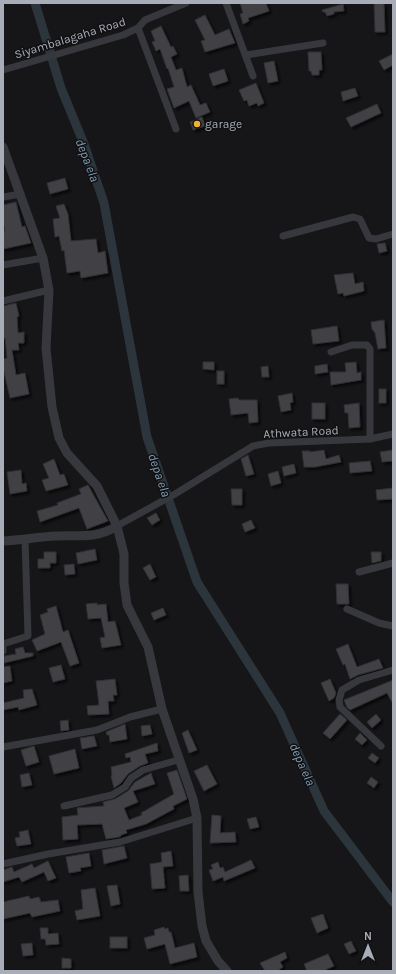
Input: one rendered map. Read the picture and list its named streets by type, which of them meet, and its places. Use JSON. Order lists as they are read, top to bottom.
{
  "streets": {
    "street": ["Siyambalagaha Road", "Athwata Road"]
  },
  "water": ["depa ela"],
  "places": ["garage"],
  "north": "top"
}
